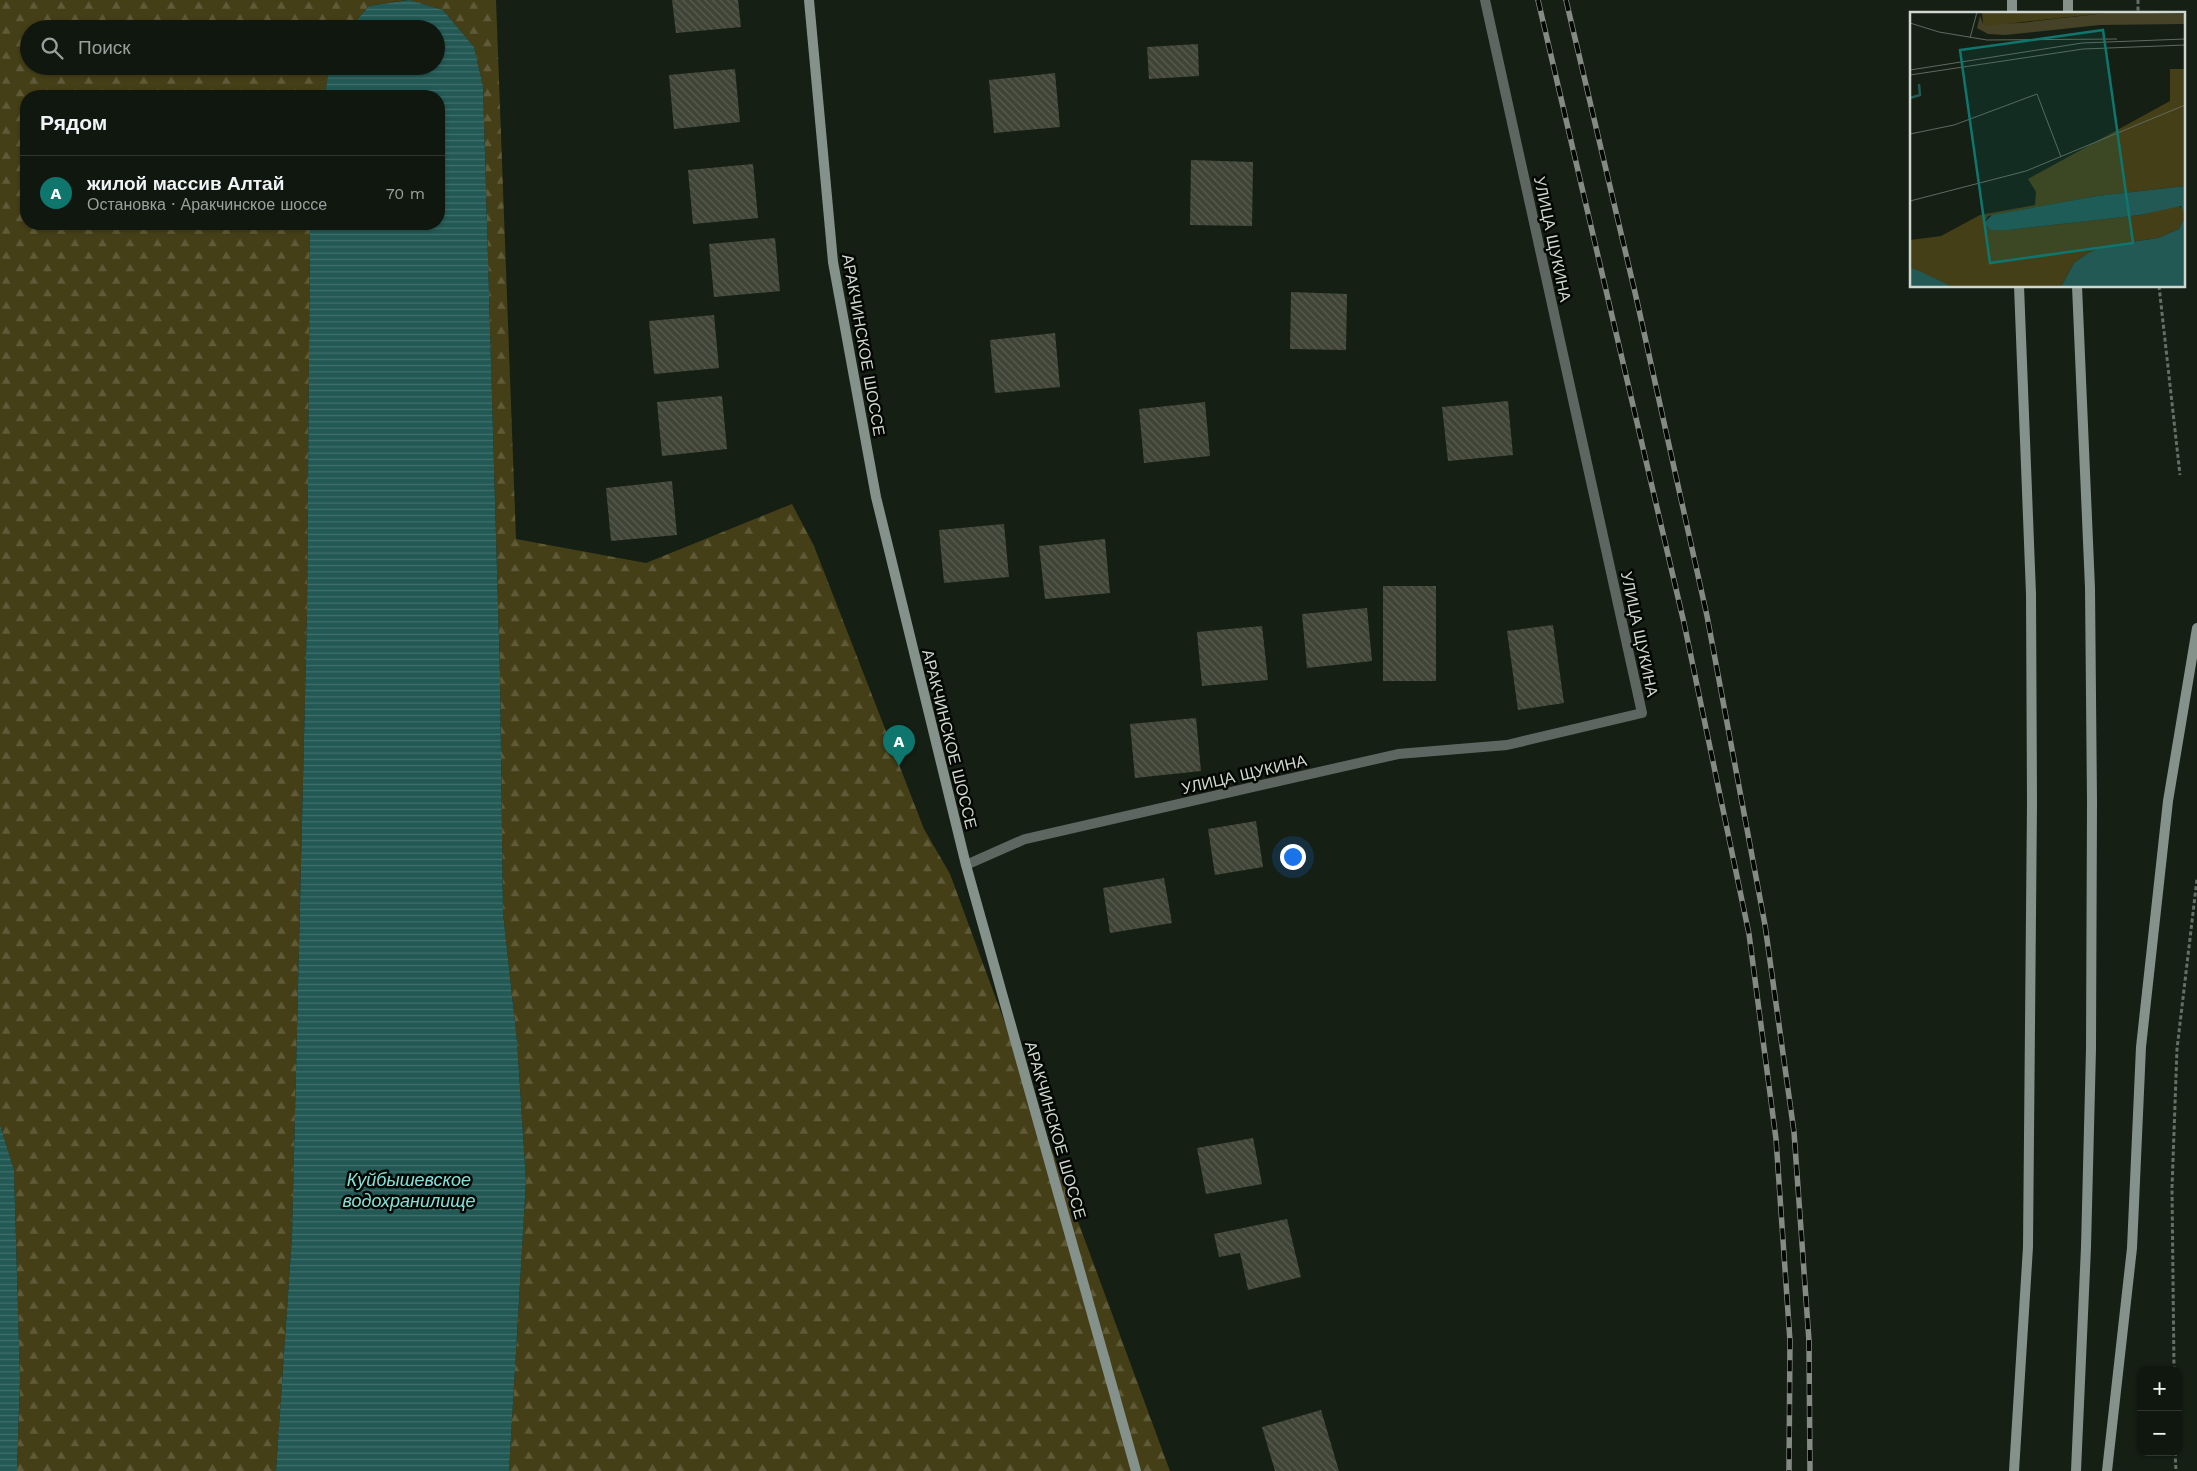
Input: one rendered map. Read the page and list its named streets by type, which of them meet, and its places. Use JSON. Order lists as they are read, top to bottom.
{
  "streets": {
    "main road": ["АРАКЧИНСКОЕ ШОССЕ"],
    "street": ["УЛИЦА ЩУКИНА"]
  },
  "crossings": [
    ["УЛИЦА ЩУКИНА", "АРАКЧИНСКОЕ ШОССЕ"]
  ],
  "water": ["Куйбышевское водохранилище"],
  "page": {
    "search": "Поиск",
    "heading": "Рядом",
    "list": [
      {
        "mark": "A",
        "name": "жилой массив Алтай",
        "note": "Остановка · Аракчинское шоссе",
        "value": "70 m"
      }
    ],
    "pins": "A",
    "map_buttons": ["+", "−"]
  }
}
